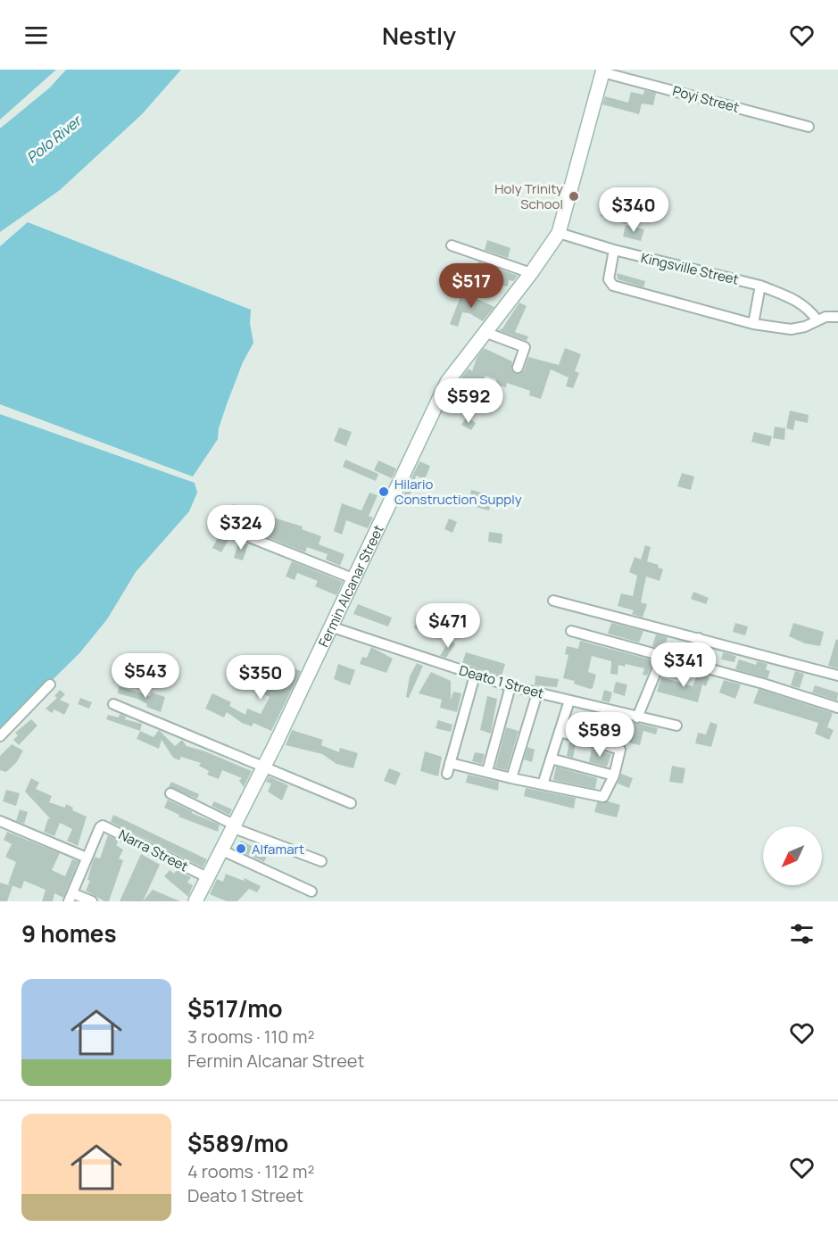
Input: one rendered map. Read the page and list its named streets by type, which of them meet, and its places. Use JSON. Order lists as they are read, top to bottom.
{
  "streets": {
    "main road": ["Fermin Alcanar Street"],
    "street": [
      "Poyi Street",
      "Kingsville Street",
      "Deato 1 Street",
      "Narra Street"
    ]
  },
  "crossings": [
    ["Poyi Street", "Fermin Alcanar Street"],
    ["Kingsville Street", "Fermin Alcanar Street"],
    ["Fermin Alcanar Street", "Deato 1 Street"],
    ["Fermin Alcanar Street", "Narra Street"]
  ],
  "water": ["Polo River"],
  "places": ["Holy Trinity School", "Hilario Construction Supply", "Alfamart"],
  "north": "bottom left",
  "page": {
    "header": "Nestly",
    "price": [
      "$340",
      "$517",
      "$592",
      "$324",
      "$471",
      "$341",
      "$543",
      "$350",
      "$589"
    ],
    "heading": "9 homes",
    "list": [
      {
        "name": "$517/mo",
        "note": "3 rooms · 110 m² · Fermin Alcanar Street"
      },
      {
        "name": "$589/mo",
        "note": "4 rooms · 112 m² · Deato 1 Street"
      }
    ]
  }
}
